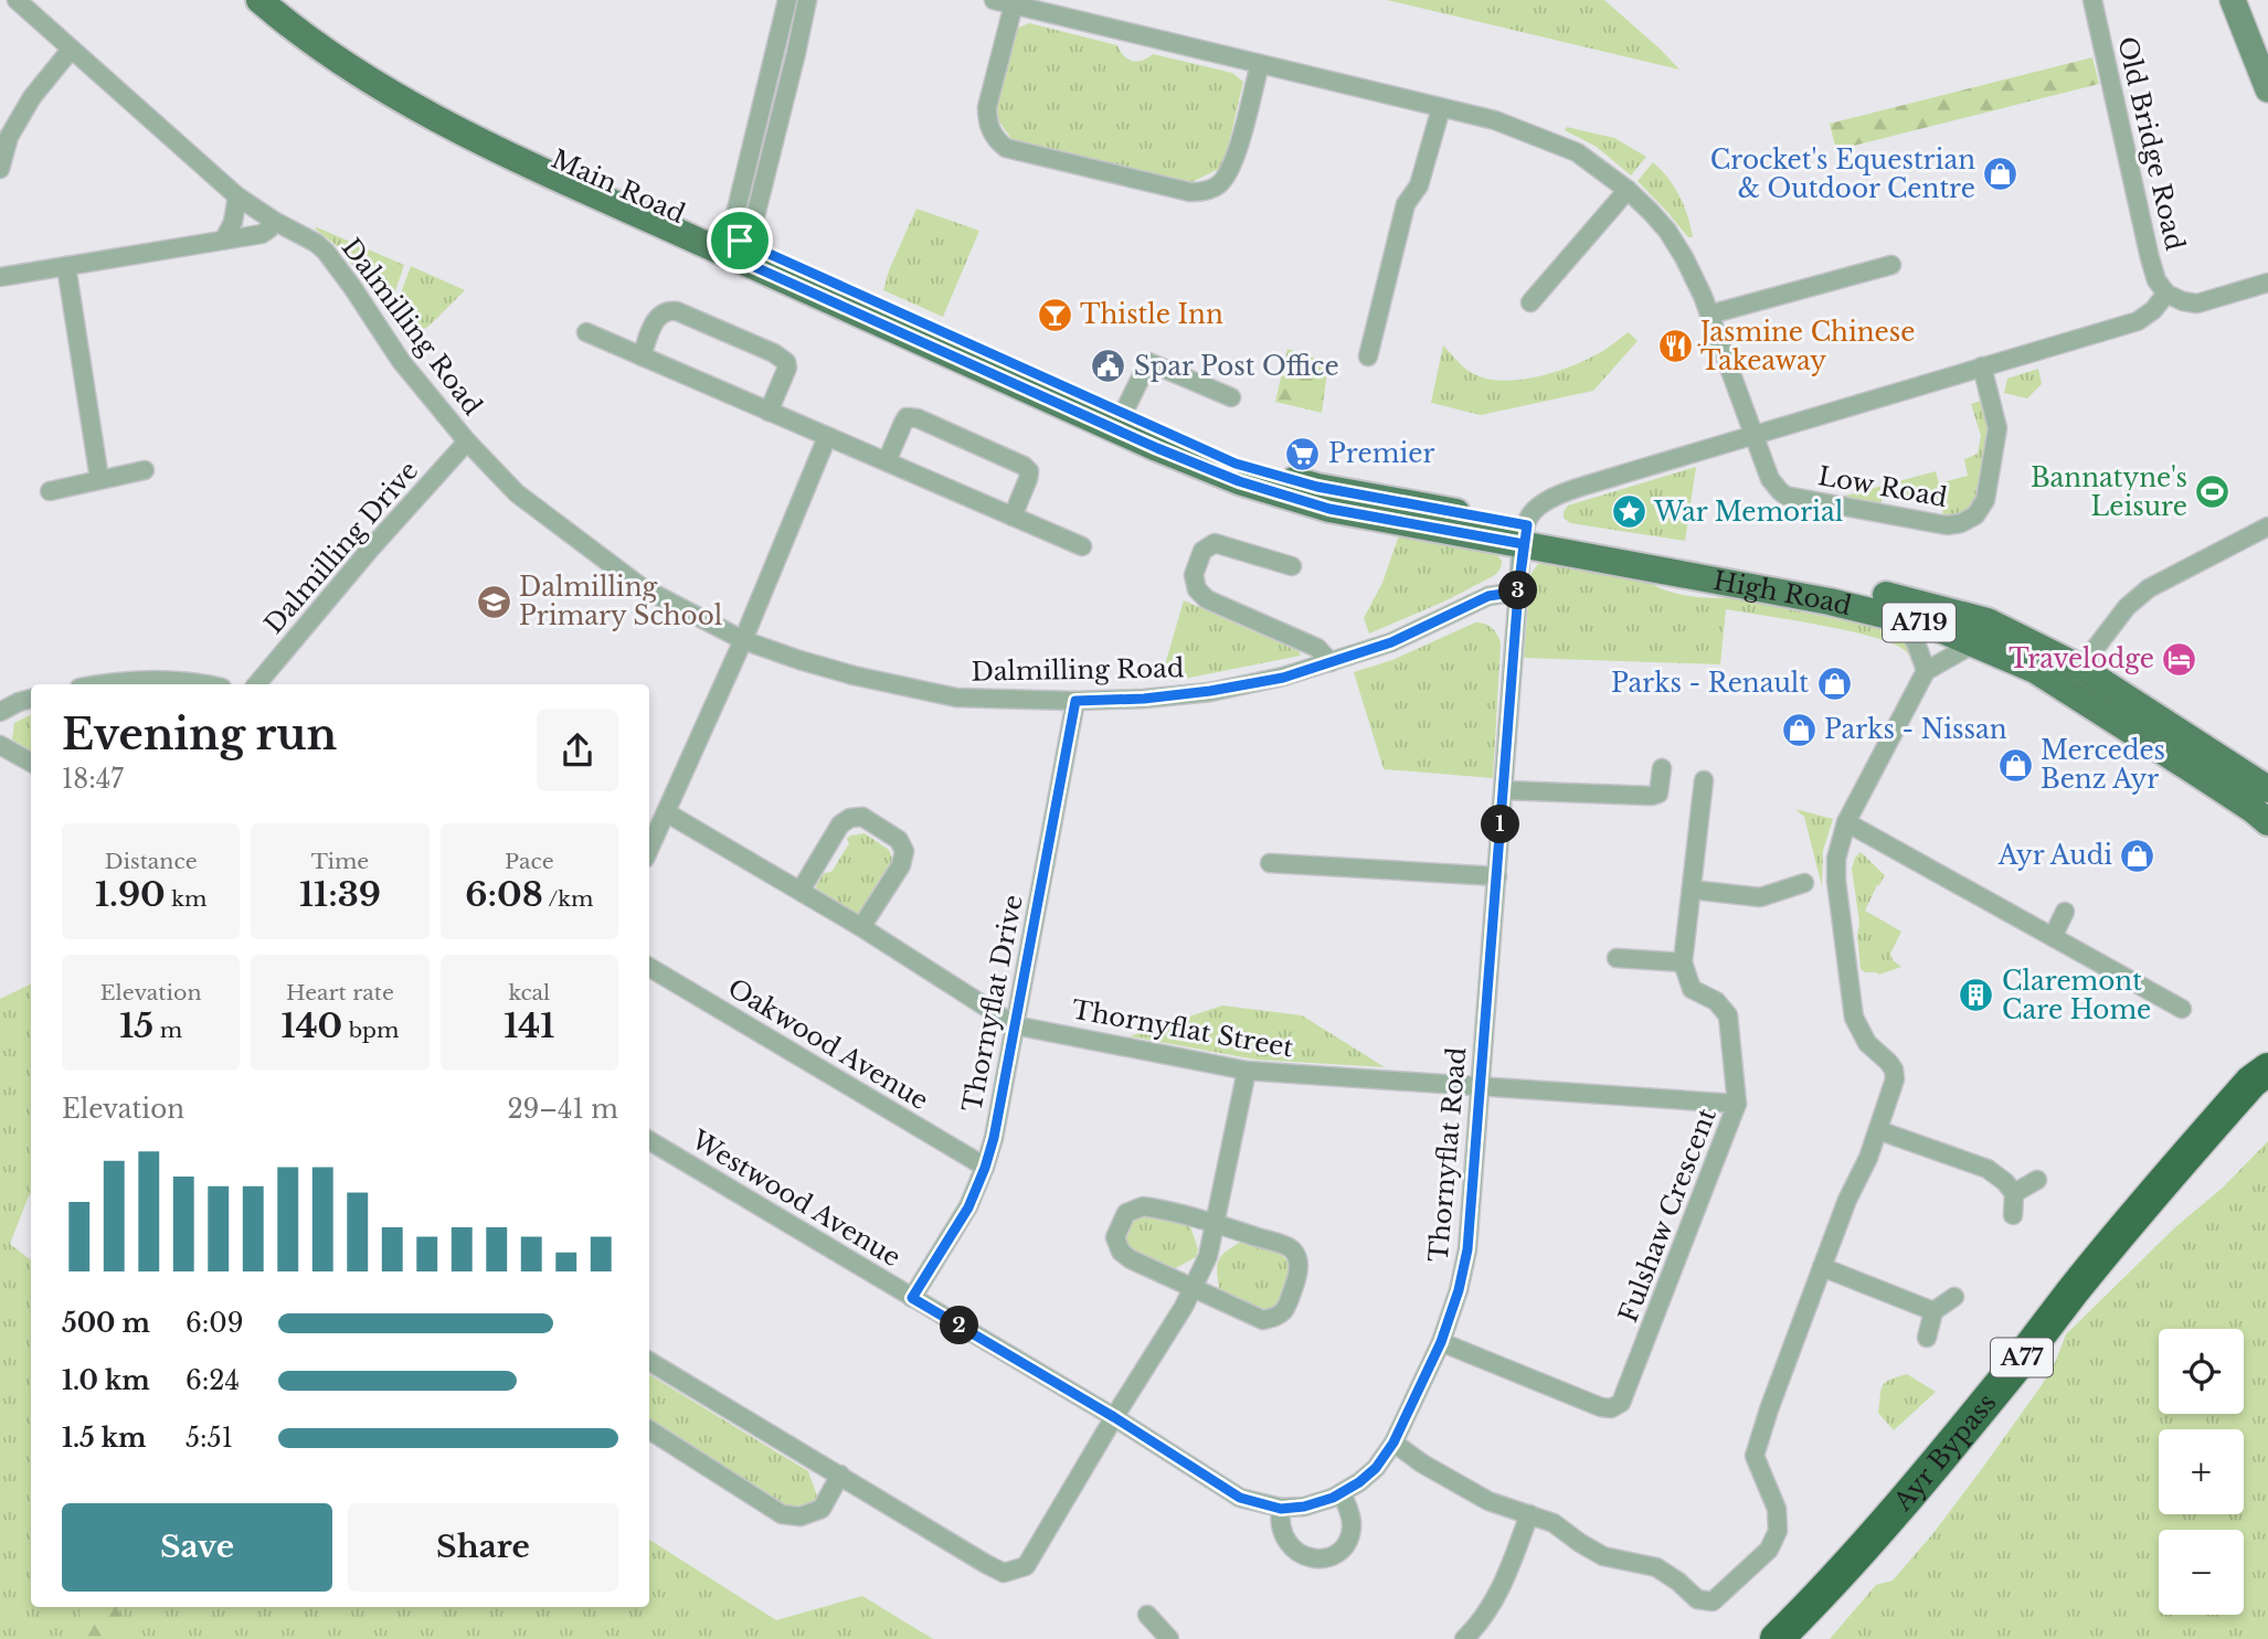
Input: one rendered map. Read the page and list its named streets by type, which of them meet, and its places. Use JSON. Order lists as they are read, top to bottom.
{
  "streets": {
    "highway": ["A77", "Ayr Bypass"],
    "main road": ["Main Road", "High Road", "A719"],
    "street": [
      "Old Bridge Road",
      "Dalmilling Road",
      "Low Road",
      "Dalmilling Drive",
      "Thornyflat Drive",
      "Thornyflat Street",
      "Oakwood Avenue",
      "Thornyflat Road",
      "Westwood Avenue",
      "Fulshaw Crescent"
    ]
  },
  "crossings": [
    ["Main Road", "High Road"],
    ["Main Road", "A719"],
    ["Main Road", "Thornyflat Road"],
    ["Dalmilling Road", "Dalmilling Drive"],
    ["Dalmilling Road", "Thornyflat Drive"],
    ["Dalmilling Road", "Thornyflat Road"],
    ["High Road", "Thornyflat Road"],
    ["Thornyflat Drive", "Thornyflat Street"],
    ["Thornyflat Drive", "Oakwood Avenue"],
    ["Thornyflat Drive", "Westwood Avenue"],
    ["Thornyflat Street", "Thornyflat Road"],
    ["Thornyflat Street", "Fulshaw Crescent"],
    ["Thornyflat Road", "Westwood Avenue"],
    ["Thornyflat Road", "Fulshaw Crescent"]
  ],
  "places": {
    "shop": [
      "Crocket's Equestrian & Outdoor Centre",
      "Parks - Renault",
      "Parks - Nissan",
      "Mercedes Benz Ayr",
      "Ayr Audi"
    ],
    "bar": ["Thistle Inn"],
    "restaurant": ["Jasmine Chinese Takeaway"],
    "public building": ["Spar Post Office"],
    "supermarket": ["Premier"],
    "sports": ["Bannatyne's Leisure"],
    "place": ["War Memorial"],
    "school or university": ["Dalmilling Primary School"],
    "hotel": ["Travelodge"],
    "building": ["Claremont Care Home"]
  },
  "page": {
    "pins": ["3", "1", "2"],
    "heading": ["Evening run", "18:47"],
    "stats": [
      ["Distance", "1.90 km"],
      ["Time", "11:39"],
      ["Pace", "6:08 /km"],
      ["Elevation", "15 m"],
      ["Heart rate", "140 bpm"],
      ["kcal", "141"]
    ],
    "chart": ["Elevation", "29–41 m"],
    "list": [
      {
        "name": "500 m",
        "note": "6:09"
      },
      {
        "name": "1.0 km",
        "note": "6:24"
      },
      {
        "name": "1.5 km",
        "note": "5:51"
      }
    ],
    "map_buttons": ["+", "−"],
    "buttons": ["Save", "Share"]
  }
}
